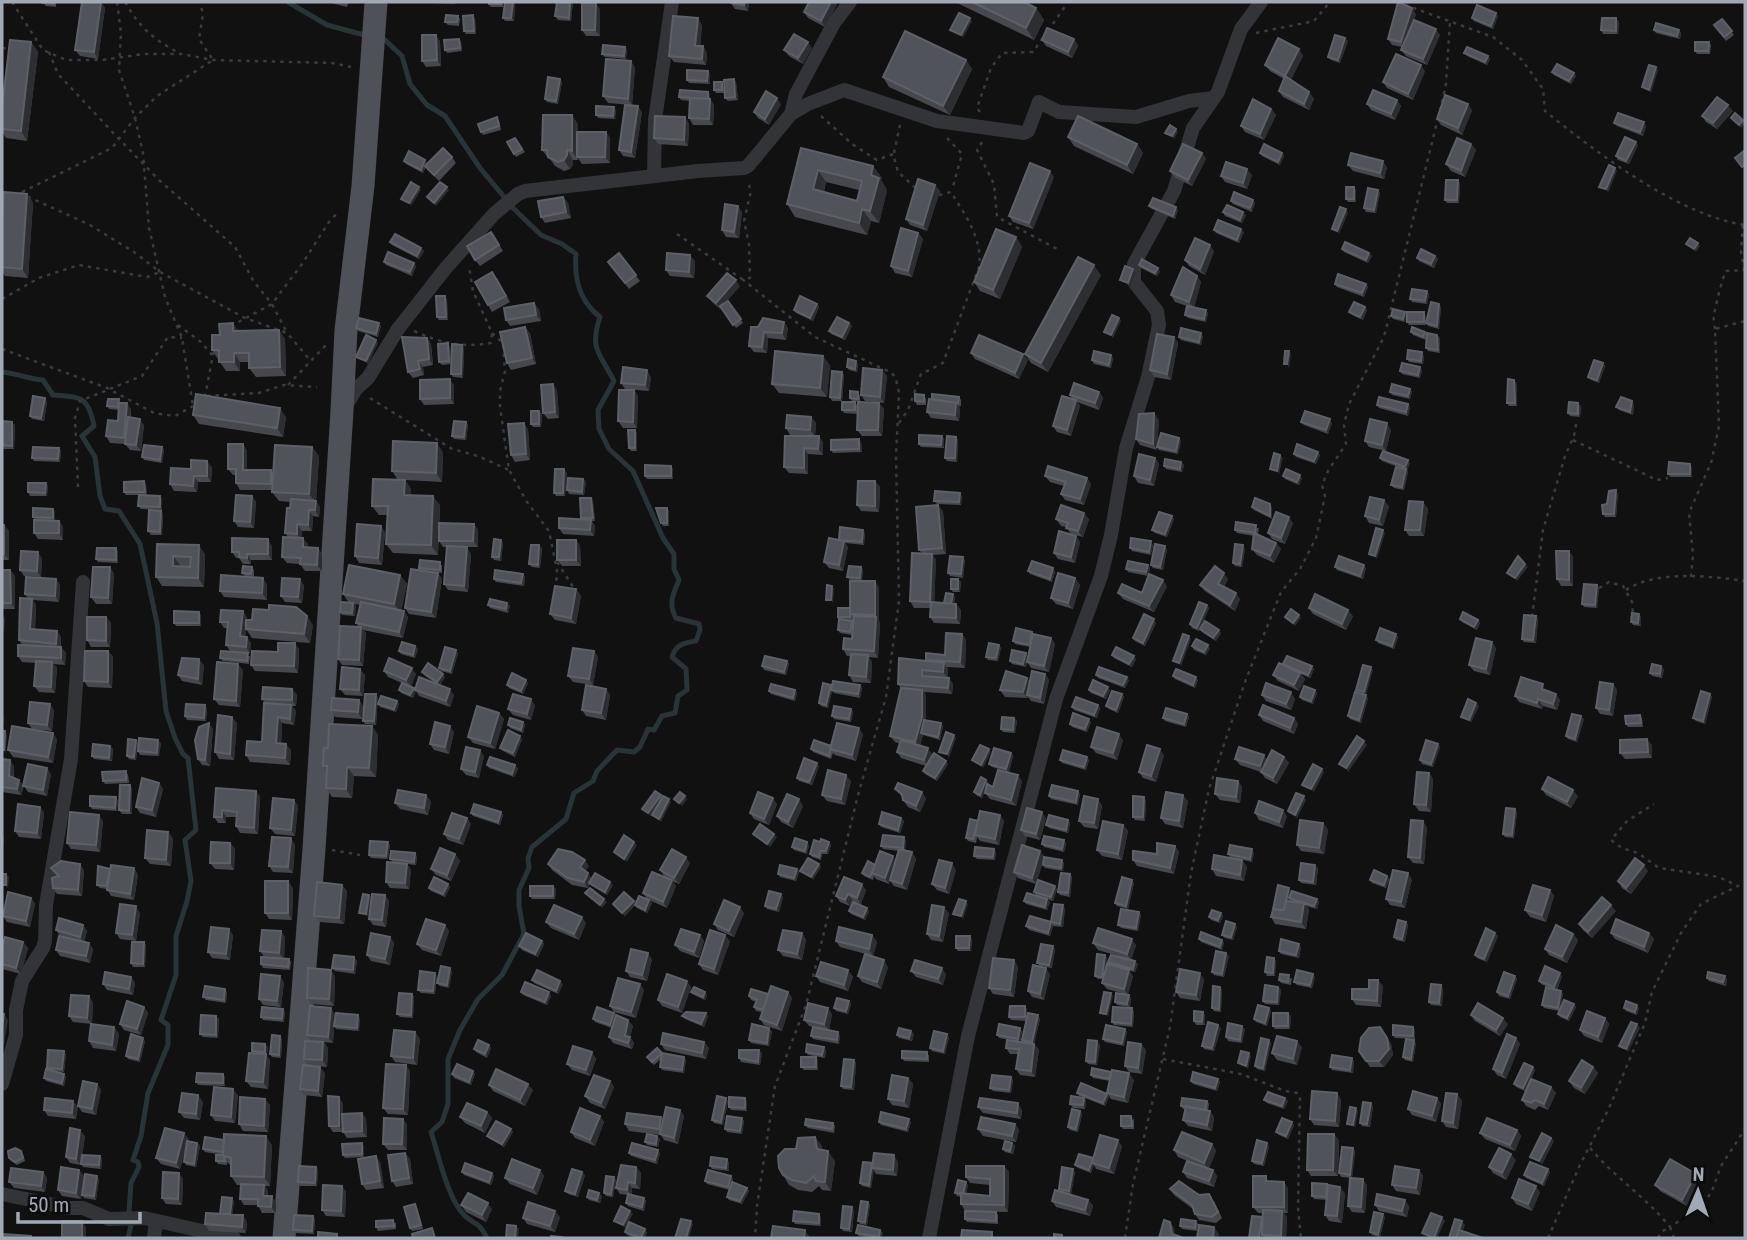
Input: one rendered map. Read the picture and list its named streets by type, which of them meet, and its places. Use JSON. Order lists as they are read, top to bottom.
{
  "scale_bar": "50 m",
  "north": "top"
}
